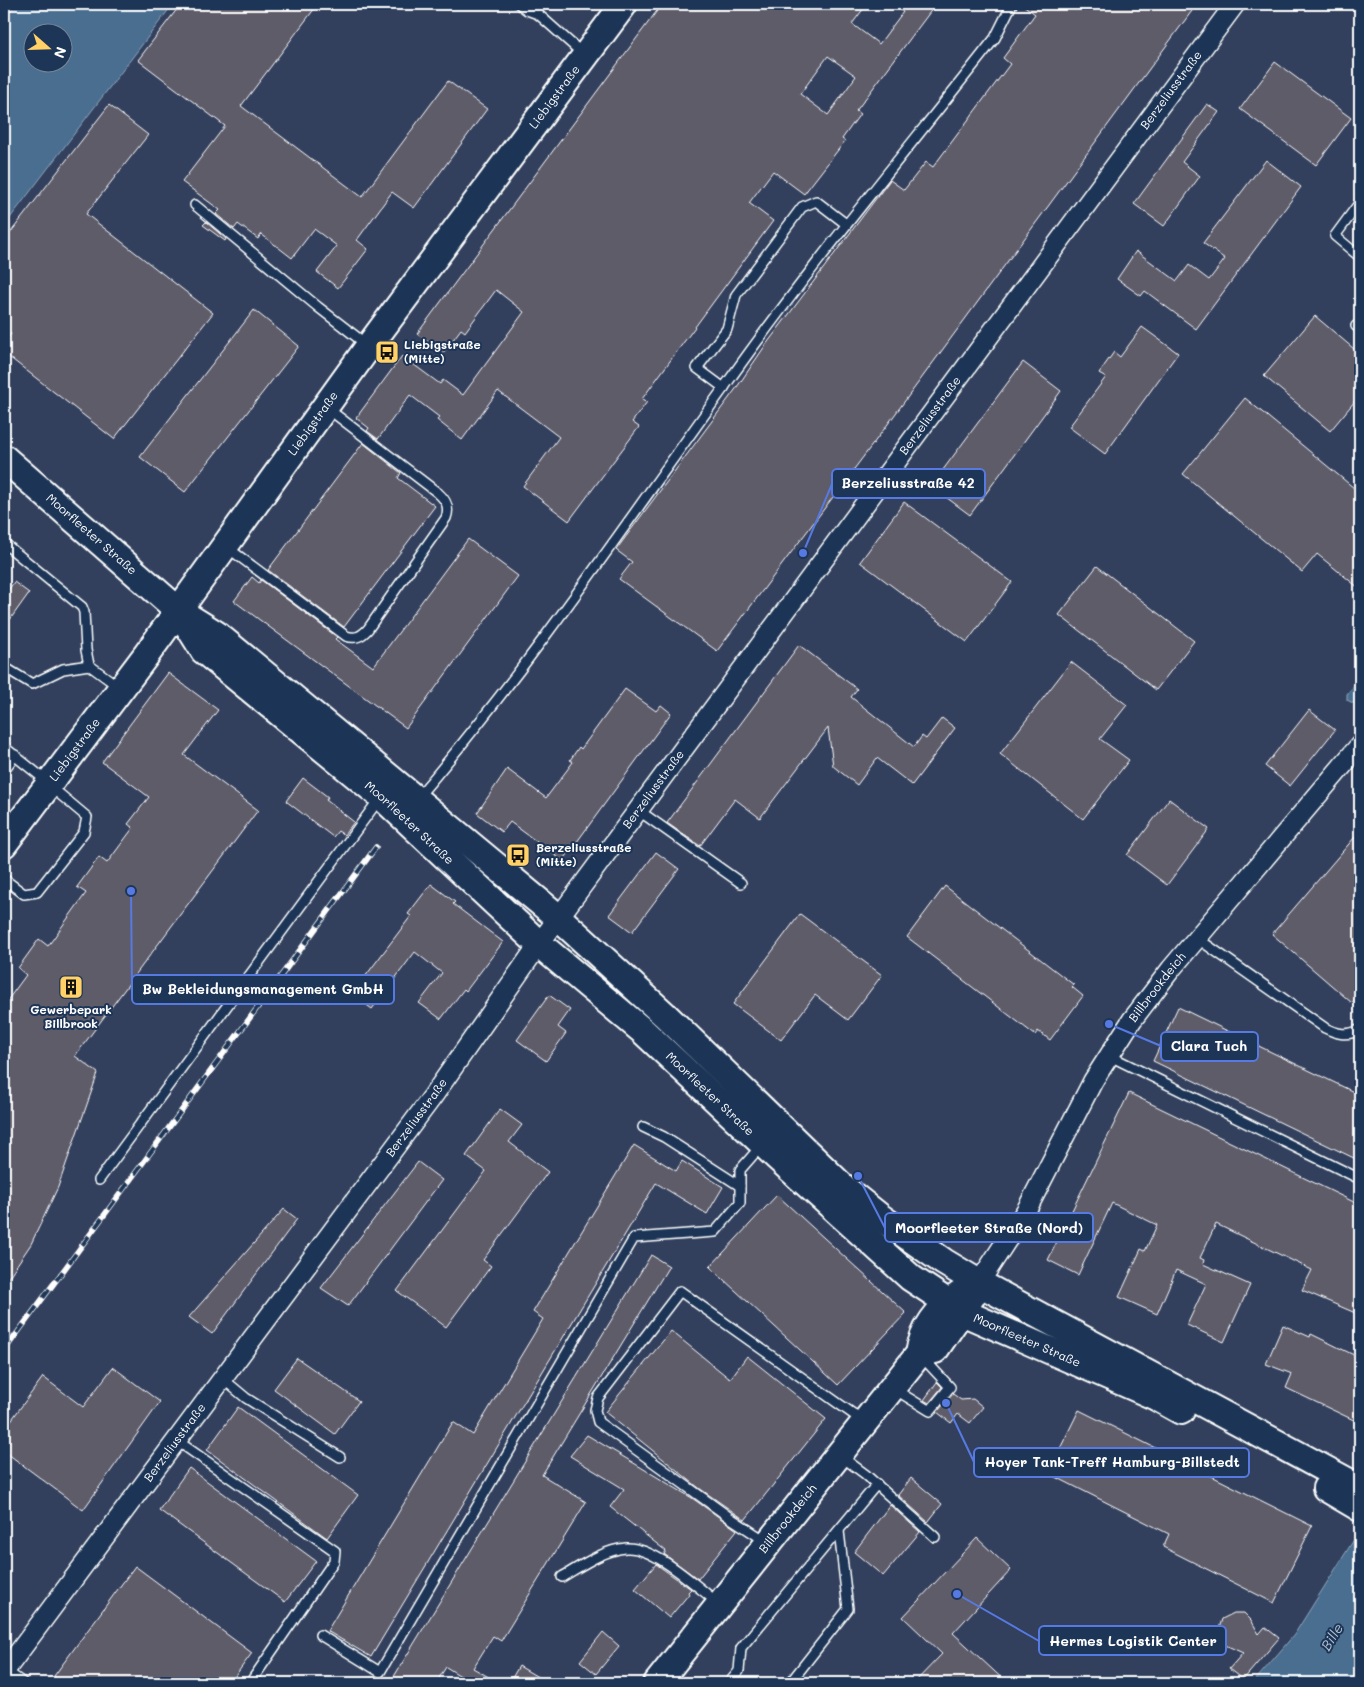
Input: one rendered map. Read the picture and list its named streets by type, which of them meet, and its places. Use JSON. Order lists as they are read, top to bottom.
{
  "streets": {
    "main road": ["Liebigstraße", "Moorfleeter Straße", "Billbrookdeich"],
    "street": ["Berzeliusstraße"]
  },
  "crossings": [
    ["Berzeliusstraße", "Moorfleeter Straße"],
    ["Liebigstraße", "Moorfleeter Straße"],
    ["Moorfleeter Straße", "Billbrookdeich"]
  ],
  "water": ["Bille"],
  "places": {
    "bus stop": ["Liebigstraße (Mitte)", "Berzeliusstraße (Mitte)"],
    "other": [
      "Berzeliusstraße 42",
      "Bw Bekleidungsmanagement GmbH",
      "Clara Tuch",
      "Moorfleeter Straße (Nord)",
      "Hoyer Tank-Treff Hamburg-Billstedt",
      "Hermes Logistik Center"
    ],
    "building": ["Gewerbepark Billbrook"]
  },
  "north": "right"
}
